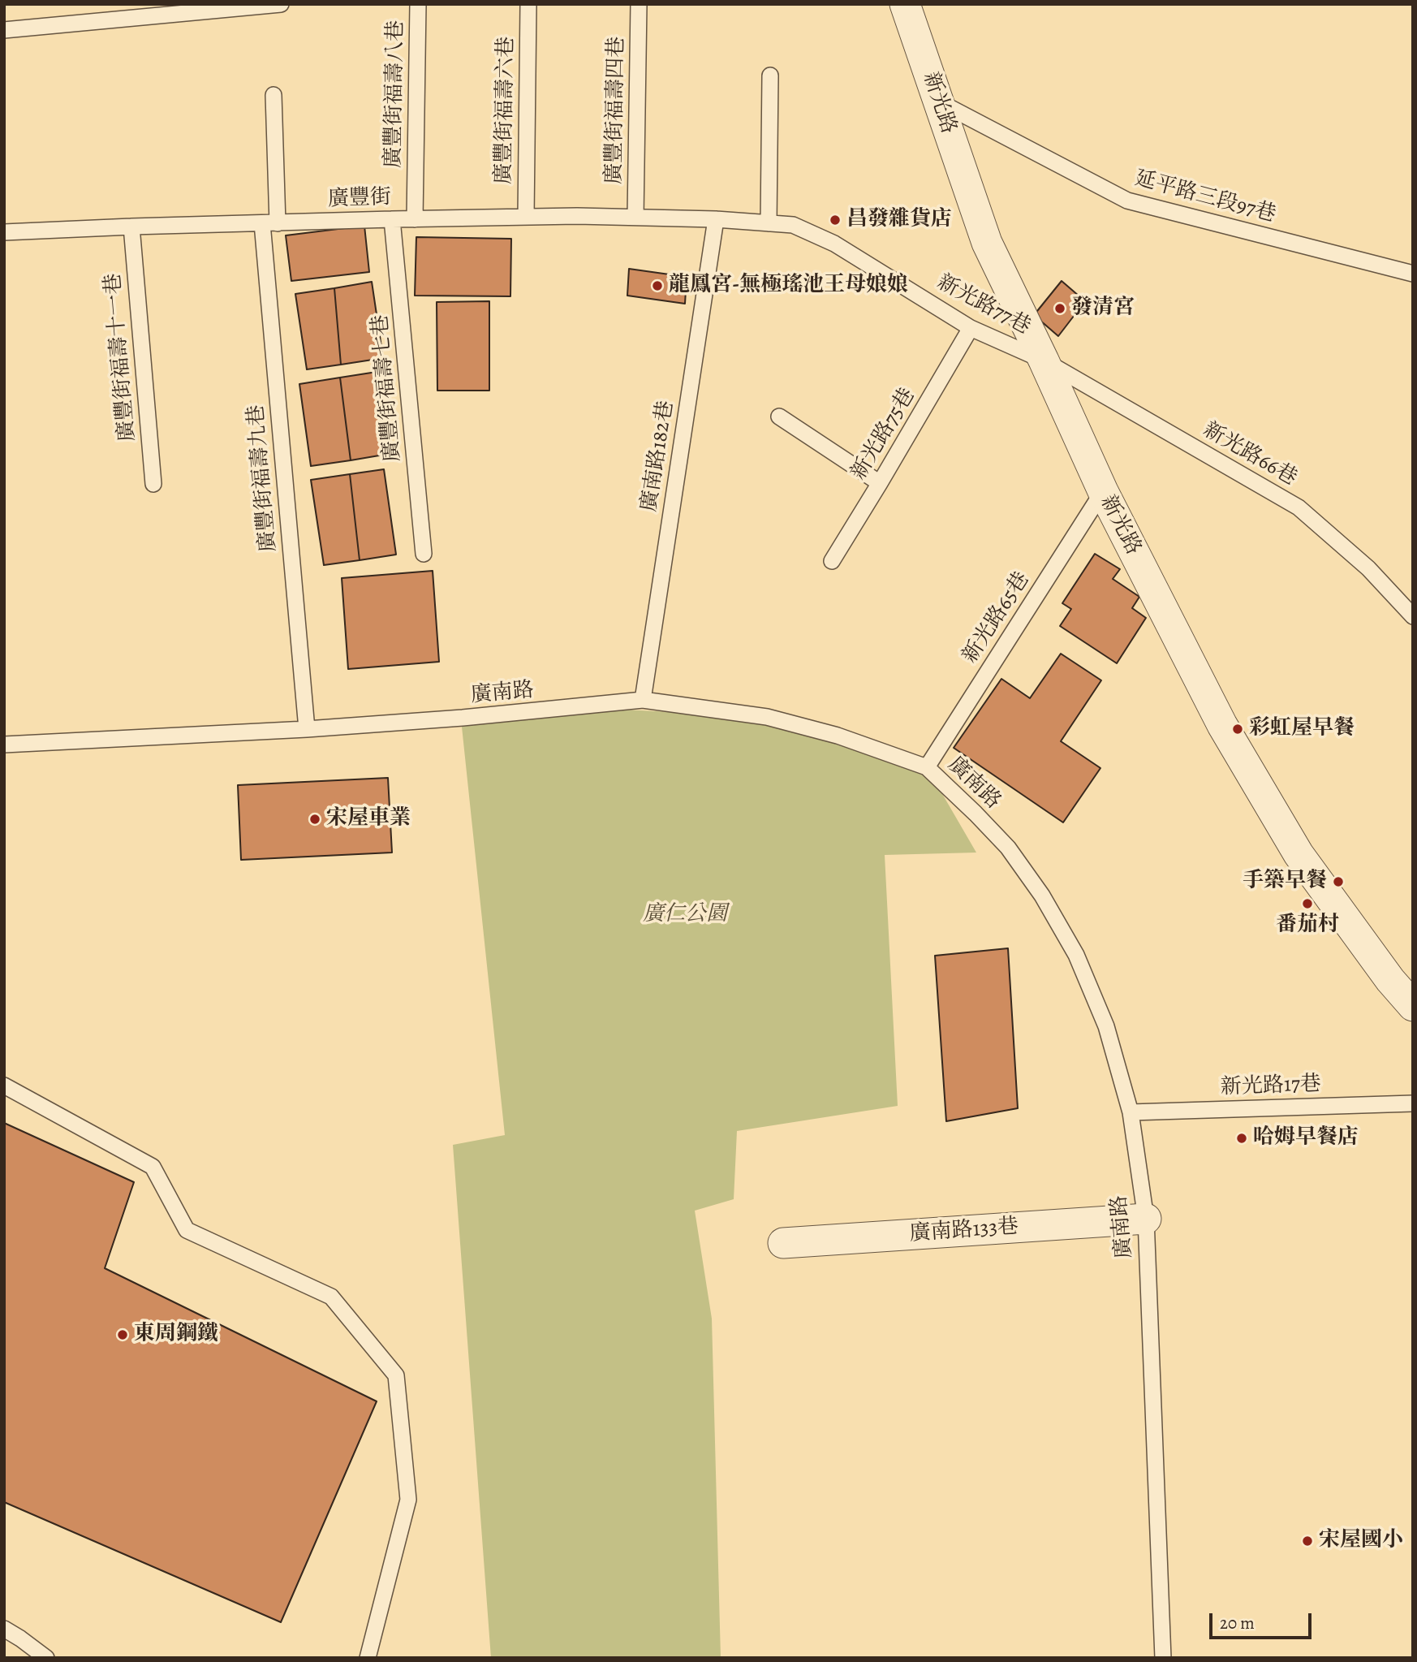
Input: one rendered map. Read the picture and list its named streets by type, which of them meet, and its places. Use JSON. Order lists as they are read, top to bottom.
{
  "streets": {
    "street": ["新光路", "廣南路133巷"],
    "lane": [
      "廣豐街福壽八巷",
      "廣豐街福壽六巷",
      "廣豐街福壽四巷",
      "延平路三段97巷",
      "廣豐街",
      "新光路77巷",
      "廣豐街福壽十一巷",
      "廣豐街福壽七巷",
      "新光路75巷",
      "新光路66巷",
      "廣南路182巷",
      "廣豐街福壽九巷",
      "新光路65巷",
      "廣南路",
      "新光路17巷"
    ]
  },
  "crossings": [
    ["廣豐街福壽八巷", "廣豐街"],
    ["新光路", "延平路三段97巷"],
    ["新光路", "新光路77巷"],
    ["新光路", "新光路66巷"],
    ["新光路", "新光路65巷"],
    ["廣豐街福壽六巷", "廣豐街"],
    ["廣豐街福壽四巷", "廣豐街"],
    ["廣豐街", "新光路77巷"],
    ["廣豐街", "廣豐街福壽十一巷"],
    ["廣豐街", "廣豐街福壽七巷"],
    ["廣豐街", "廣南路182巷"],
    ["廣豐街", "廣豐街福壽九巷"],
    ["新光路77巷", "新光路75巷"],
    ["新光路77巷", "新光路66巷"],
    ["新光路77巷", "廣南路182巷"],
    ["廣南路182巷", "廣南路"],
    ["廣豐街福壽九巷", "廣南路"],
    ["新光路65巷", "廣南路"],
    ["廣南路", "新光路17巷"],
    ["廣南路", "廣南路133巷"]
  ],
  "parks": ["廣仁公園"],
  "places": [
    "昌發雜貨店",
    "龍鳳宮-無極瑤池王母娘娘",
    "發清宮",
    "彩虹屋早餐",
    "宋屋車業",
    "手築早餐",
    "番茄村",
    "哈姆早餐店",
    "東周鋼鐵",
    "宋屋國小"
  ],
  "scale_bar": "20 m"
}
